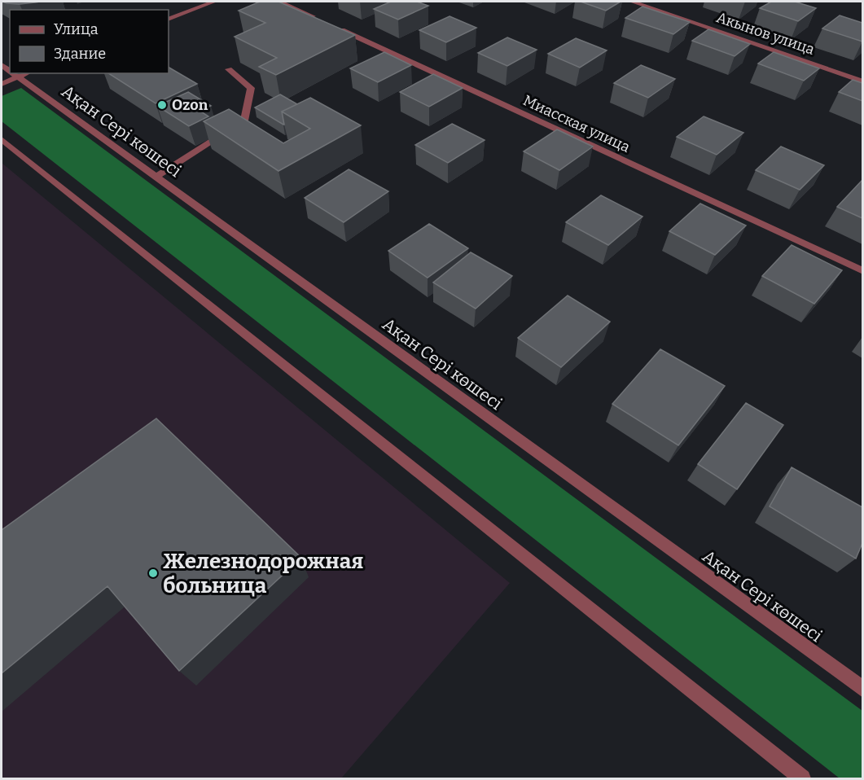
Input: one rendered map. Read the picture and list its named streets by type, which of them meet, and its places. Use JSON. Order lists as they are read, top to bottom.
{
  "streets": {
    "street": ["Акынов улица", "Миасская улица", "Ақан Сері көшесі"]
  },
  "places": ["Ozon", "Железнодорожная больница"],
  "legend": ["Улица", "Здание"]
}
